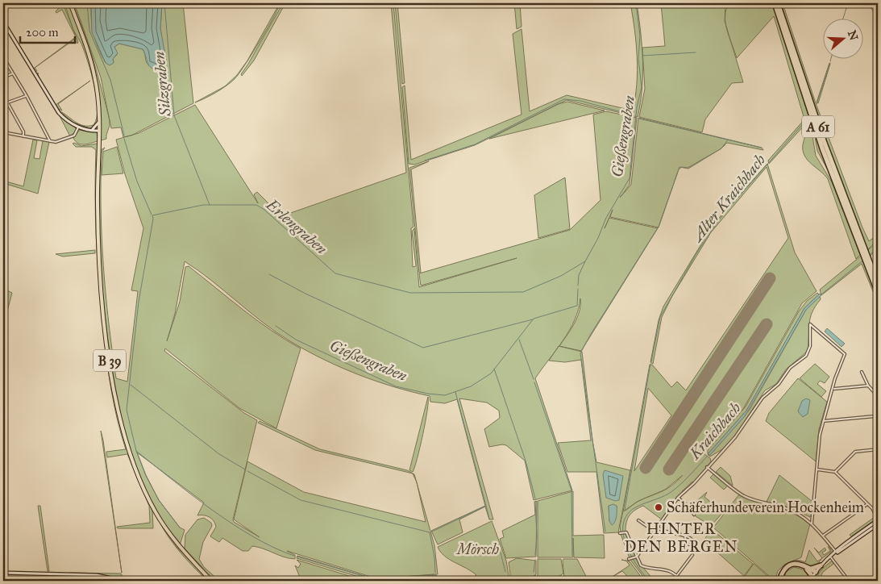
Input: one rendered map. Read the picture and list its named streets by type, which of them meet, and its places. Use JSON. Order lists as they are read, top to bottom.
{
  "streets": {
    "highway": ["A 61"],
    "main road": ["B 39"]
  },
  "districts": ["HINTER DEN BERGEN"],
  "water": [
    "Silzgraben",
    "Gießengraben",
    "Alter Kraichbach",
    "Erlengraben",
    "Kraichbach"
  ],
  "parks": ["Mörsch"],
  "places": ["Schäferhundeverein Hockenheim"],
  "scale_bar": "200 m",
  "north": "right"
}
